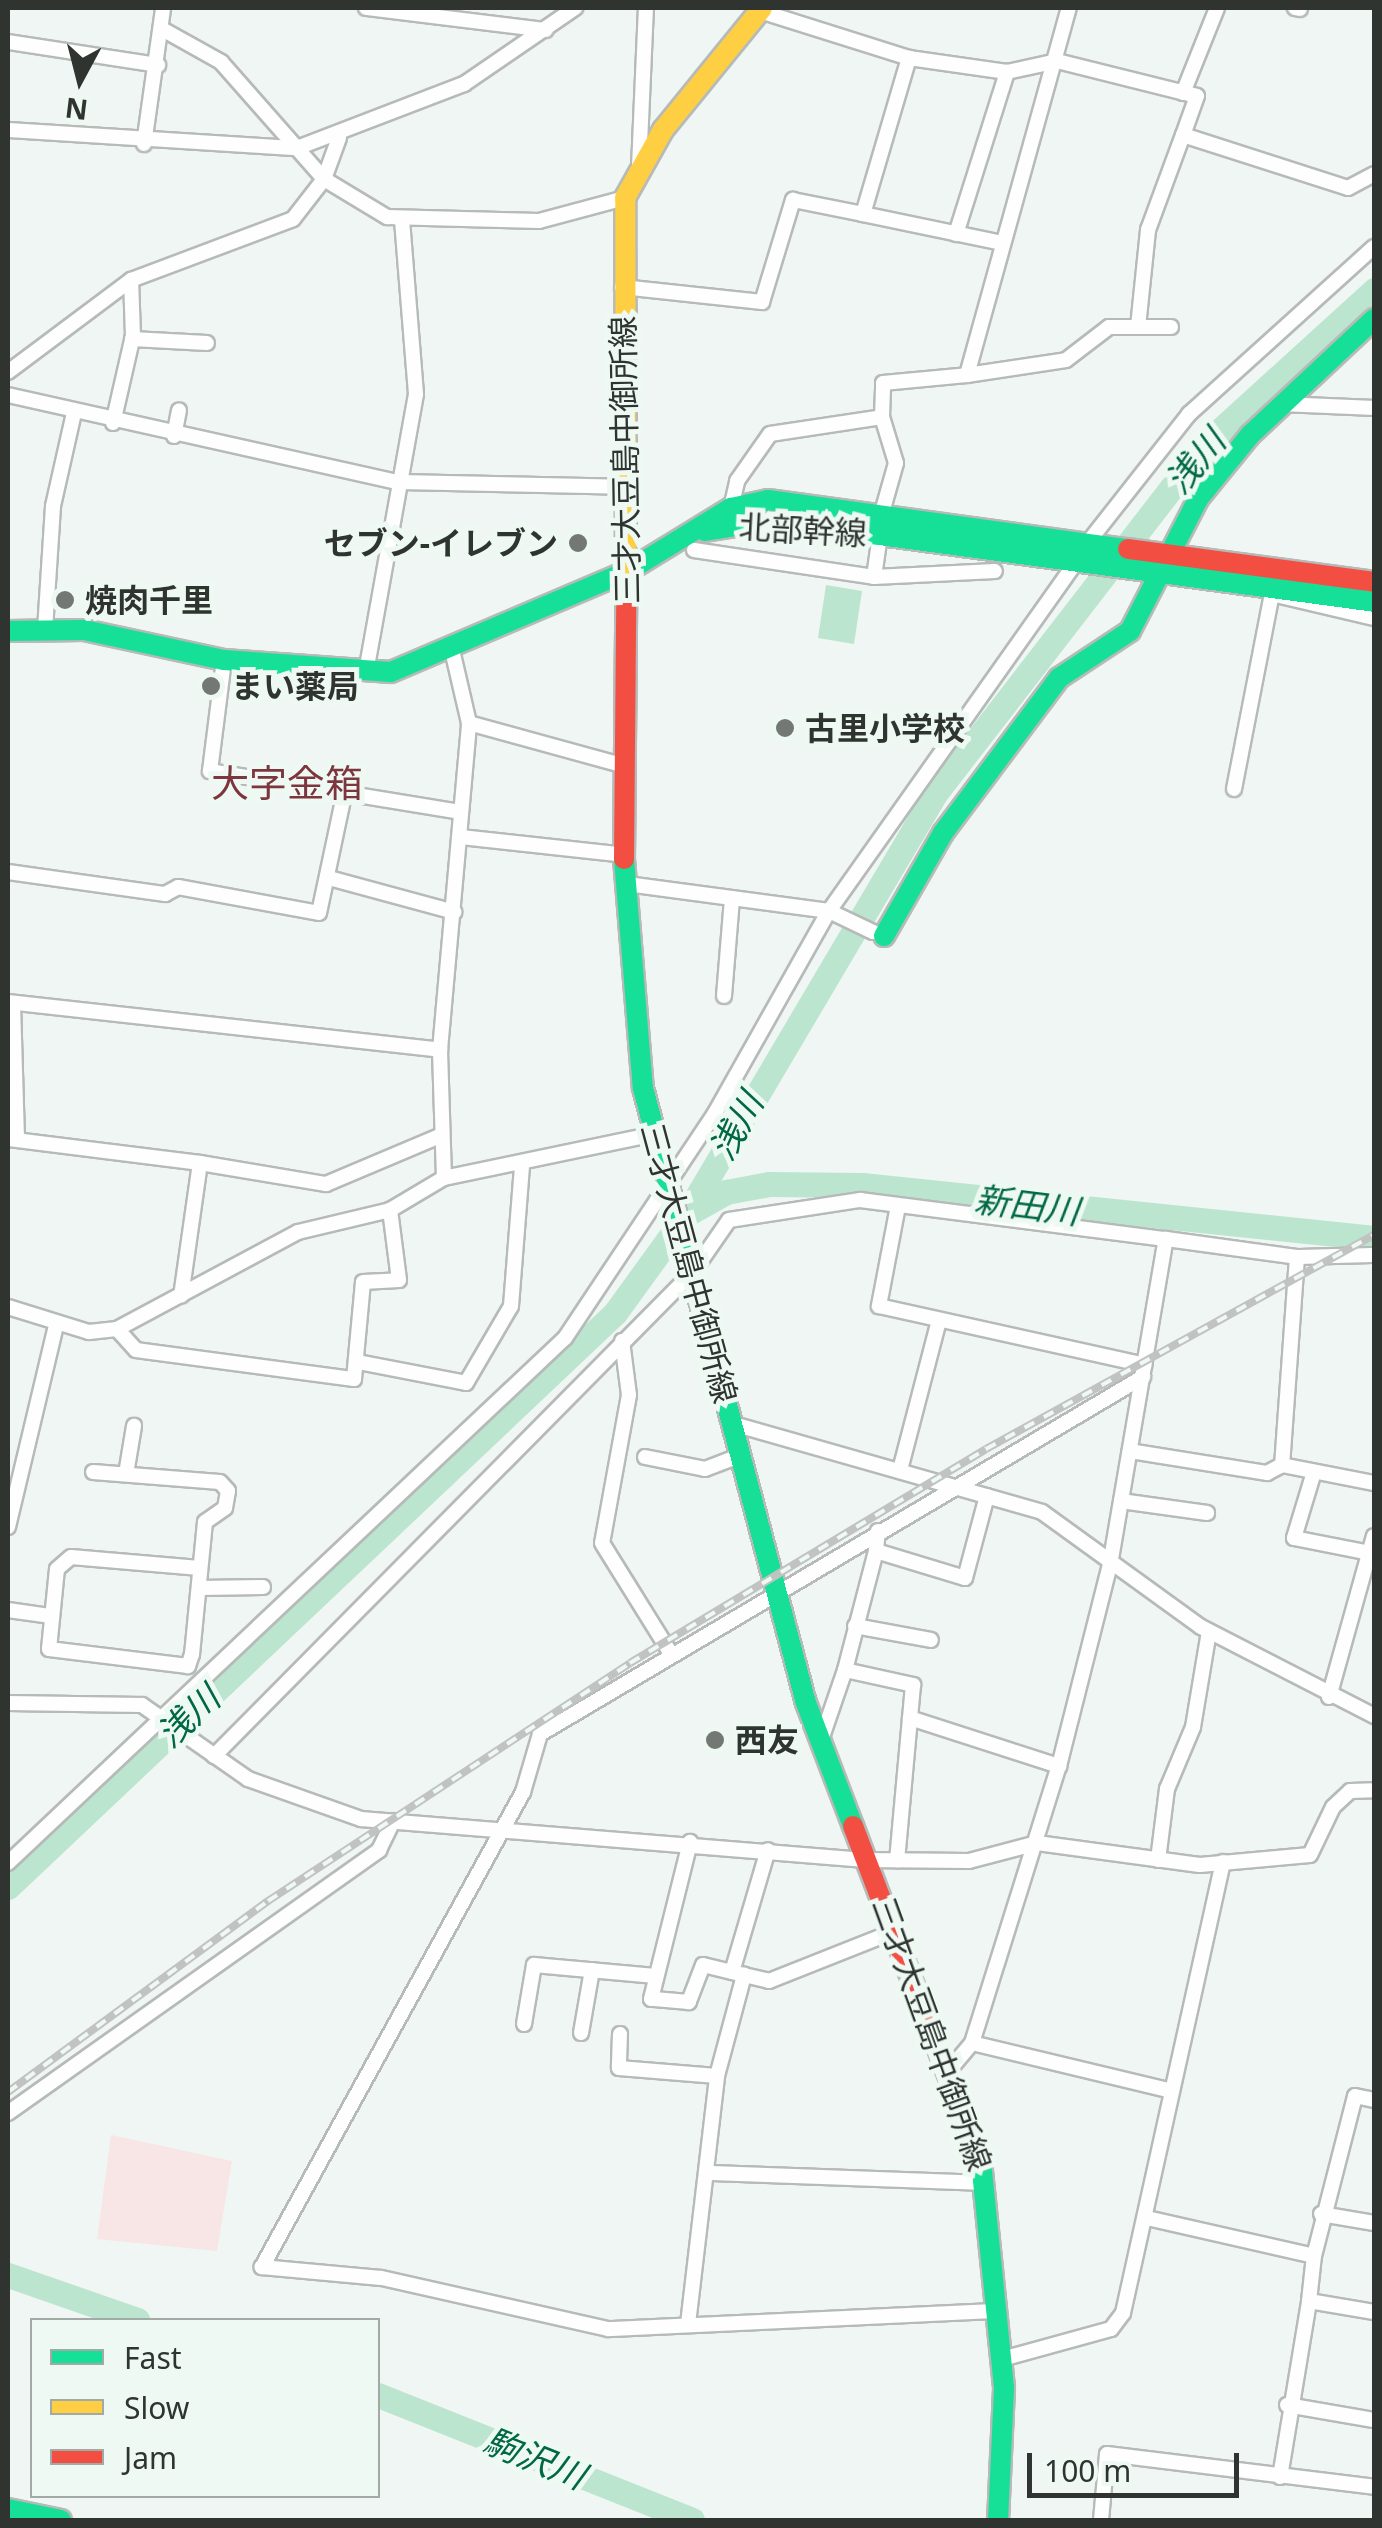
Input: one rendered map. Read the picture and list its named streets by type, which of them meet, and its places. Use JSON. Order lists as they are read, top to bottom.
{
  "streets": {
    "street": ["三才大豆島中御所線", "北部幹線"]
  },
  "districts": ["大字金箱"],
  "water": ["浅川", "新田川", "駒沢川"],
  "places": [
    "セブン-イレブン",
    "焼肉千里",
    "まい薬局",
    "古里小学校",
    "西友"
  ],
  "legend": ["Fast", "Slow", "Jam"],
  "scale_bar": "100 m",
  "north": "bottom"
}
